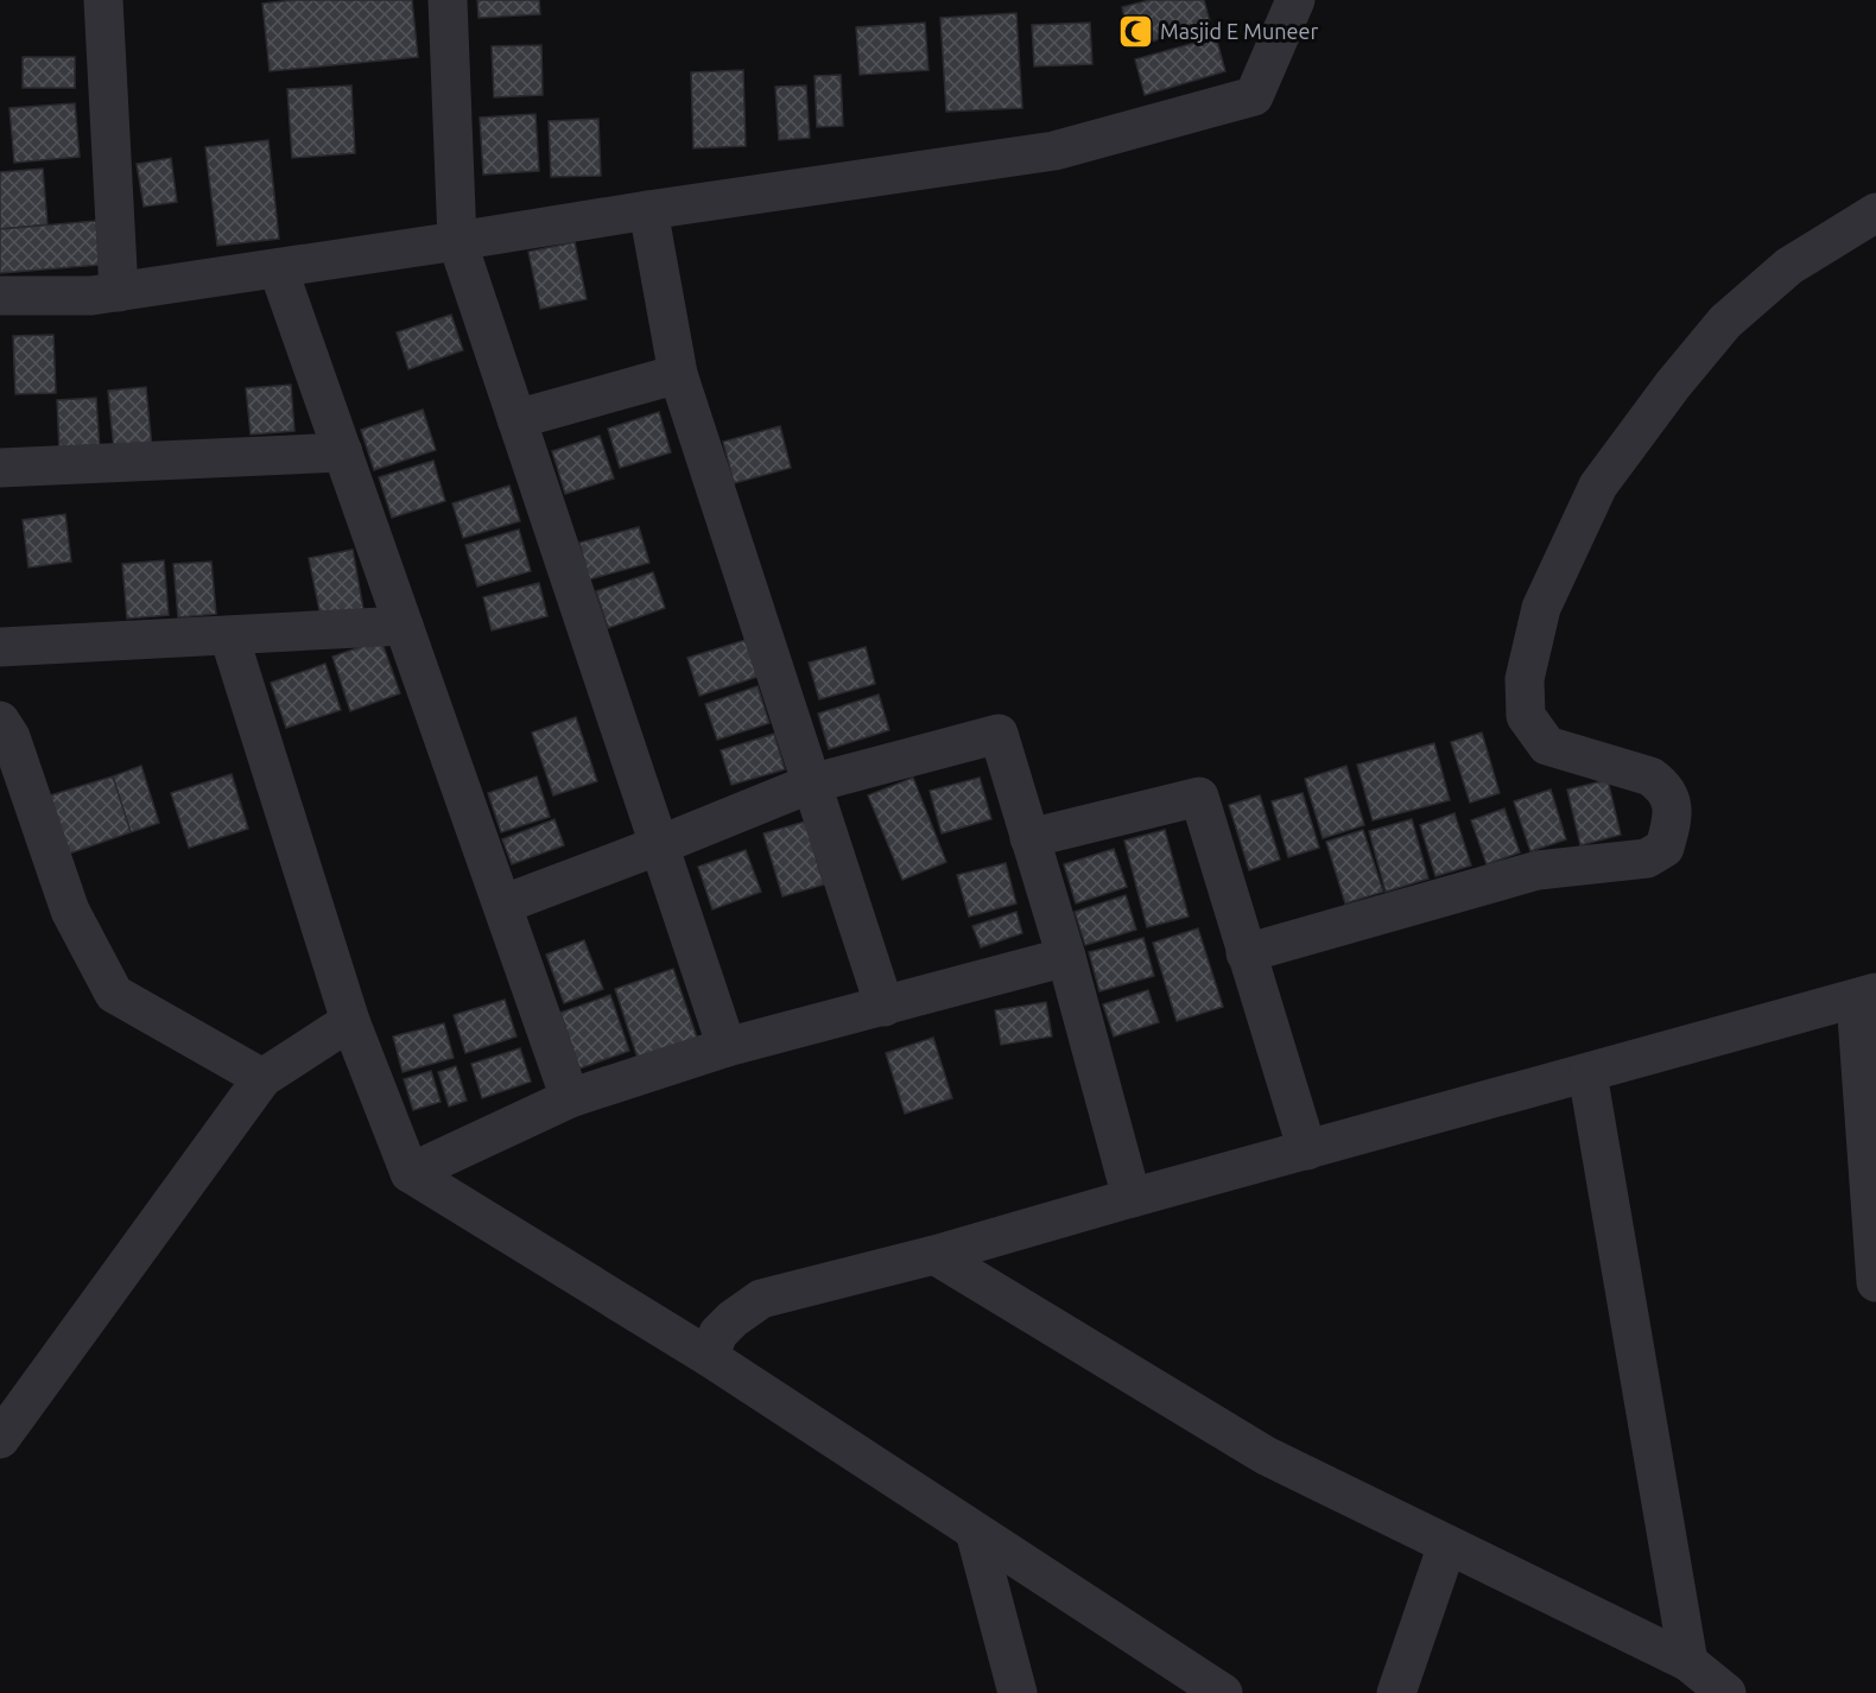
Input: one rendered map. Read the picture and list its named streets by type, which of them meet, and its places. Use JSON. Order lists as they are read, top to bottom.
{
  "places": {
    "mosque": ["Masjid E Muneer"]
  }
}
